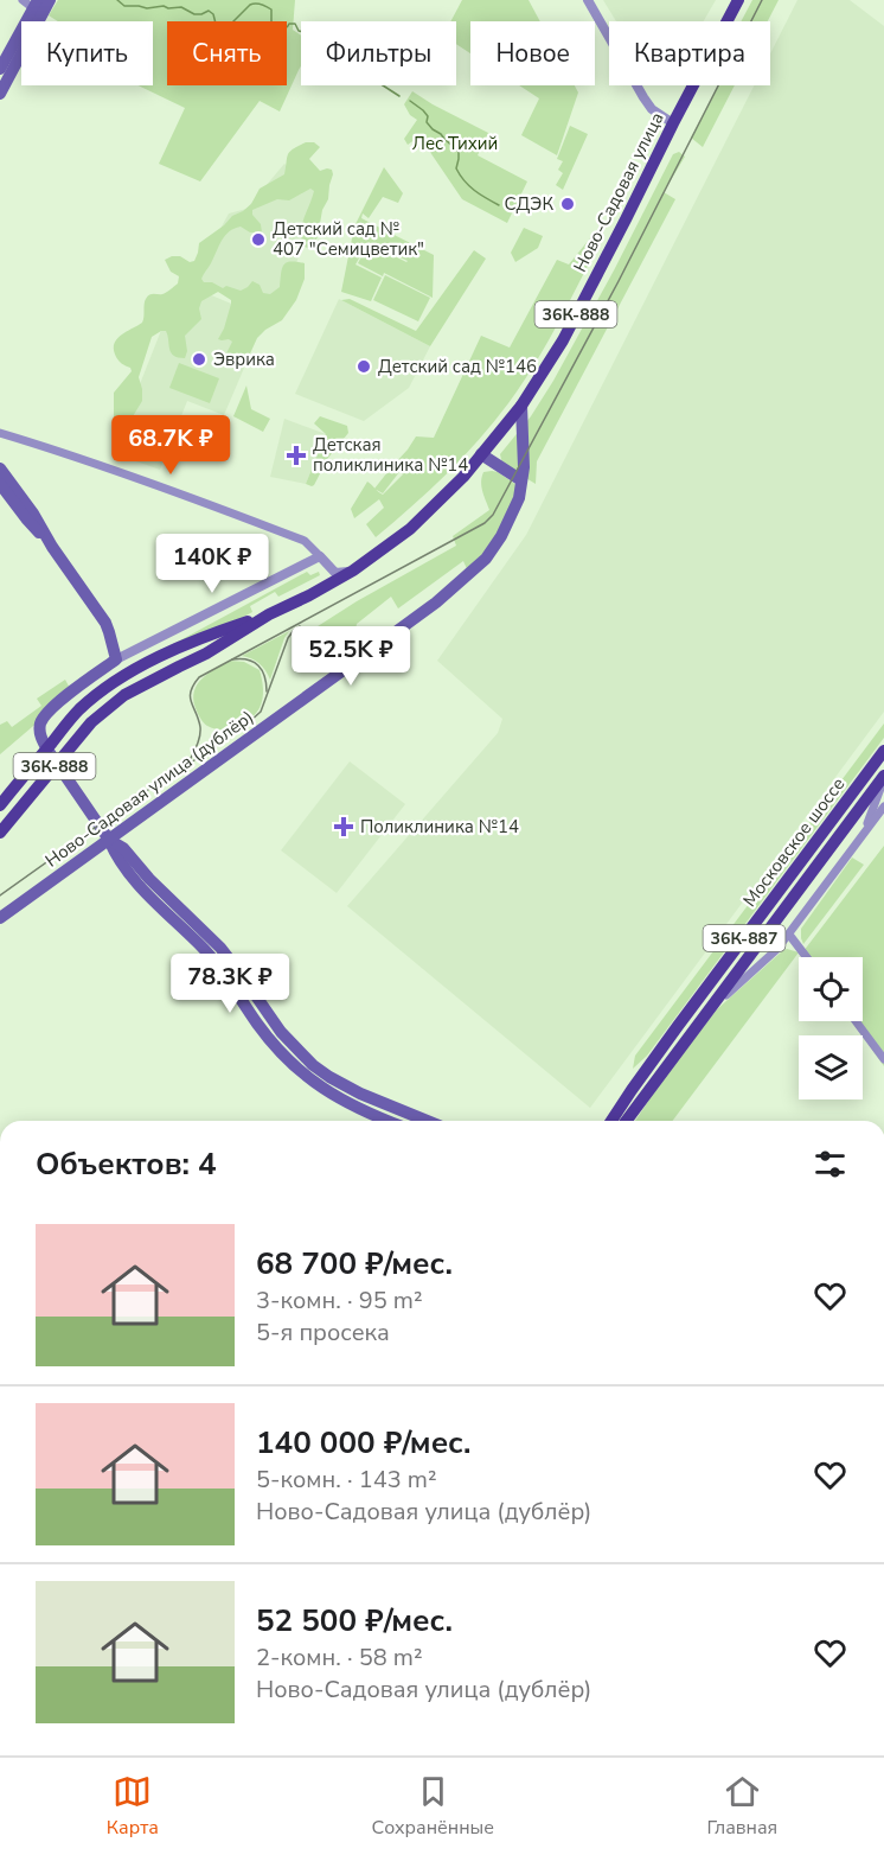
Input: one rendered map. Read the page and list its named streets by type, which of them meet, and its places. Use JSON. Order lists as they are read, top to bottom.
{
  "streets": {
    "main road": [
      "Ново-Садовая улица",
      "36К-888",
      "Ново-Садовая улица (дублёр)",
      "Московское шоссе",
      "36К-887"
    ]
  },
  "crossings": [
    ["Ново-Садовая улица", "Ново-Садовая улица (дублёр)"]
  ],
  "parks": ["Лес Тихий"],
  "places": {
    "other": [
      "СДЭК",
      "Детский сад № 407 \"Семицветик\"",
      "Эврика",
      "Детский сад №146"
    ],
    "health": ["Детская поликлиника №14", "Поликлиника №14"]
  },
  "page": {
    "chip": [
      "Купить",
      "Снять",
      "Фильтры",
      "Новое",
      "Квартира"
    ],
    "price": [
      "68.7K ₽",
      "140K ₽",
      "52.5K ₽",
      "78.3K ₽"
    ],
    "heading": "Объектов: 4",
    "list": [
      {
        "name": "68 700 ₽/мес.",
        "note": "3-комн. · 95 m² · 5-я просека"
      },
      {
        "name": "140 000 ₽/мес.",
        "note": "5-комн. · 143 m² · Ново-Садовая улица (дублёр)"
      },
      {
        "name": "52 500 ₽/мес.",
        "note": "2-комн. · 58 m² · Ново-Садовая улица (дублёр)"
      }
    ],
    "tabs": ["Карта", "Сохранённые", "Главная"]
  }
}
